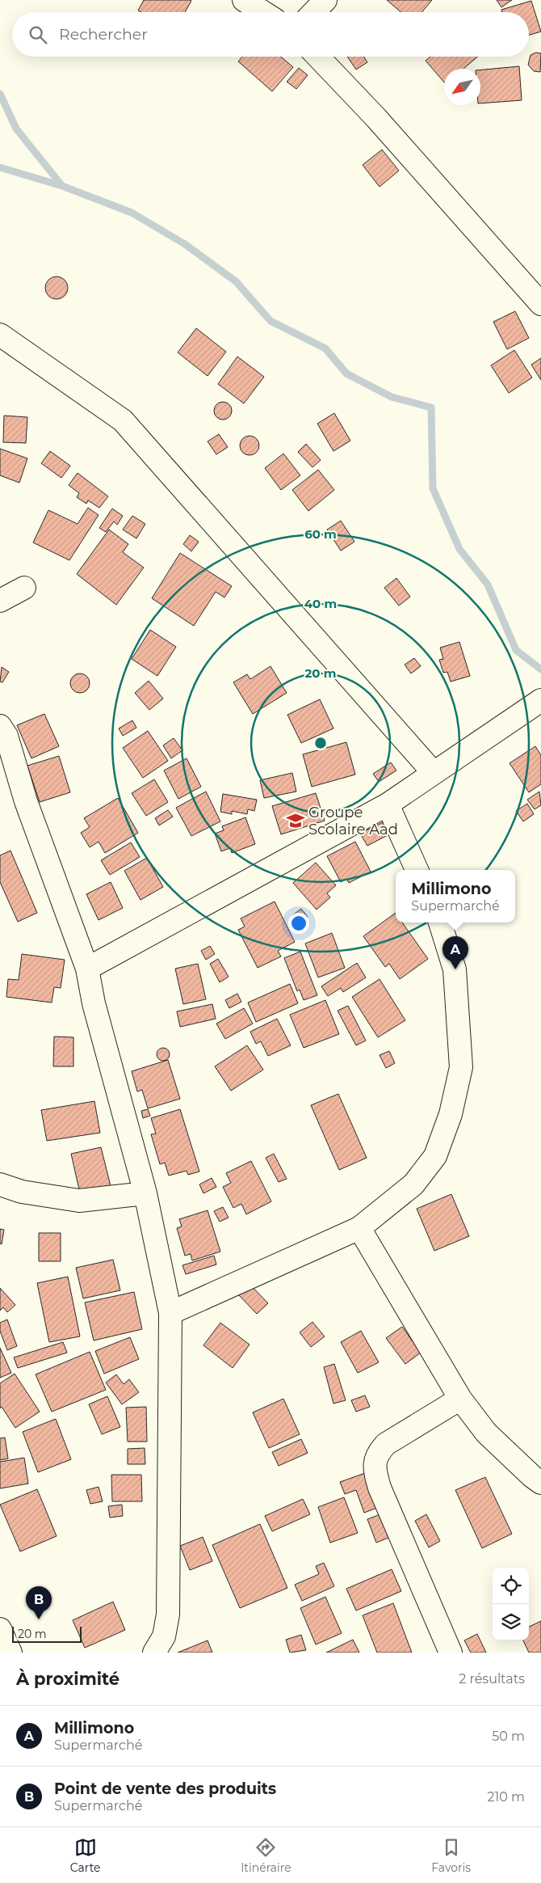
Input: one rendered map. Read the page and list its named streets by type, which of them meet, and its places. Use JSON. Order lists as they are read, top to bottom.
{
  "places": {
    "school or university": ["Groupe Scolaire Aad"]
  },
  "scale_bar": "20 m",
  "north": "bottom left",
  "page": {
    "search": "Rechercher",
    "popup": ["Millimono", "Supermarché"],
    "pins": ["A", "B"],
    "scale": "20 m",
    "heading": ["À proximité", "2 résultats"],
    "list": [
      {
        "mark": "A",
        "name": "Millimono",
        "note": "Supermarché",
        "value": "50 m"
      },
      {
        "mark": "B",
        "name": "Point de vente des produits",
        "note": "Supermarché",
        "value": "210 m"
      }
    ],
    "nav": ["Carte", "Itinéraire", "Favoris"]
  },
  "rings": ["60 m", "40 m", "20 m"]
}
